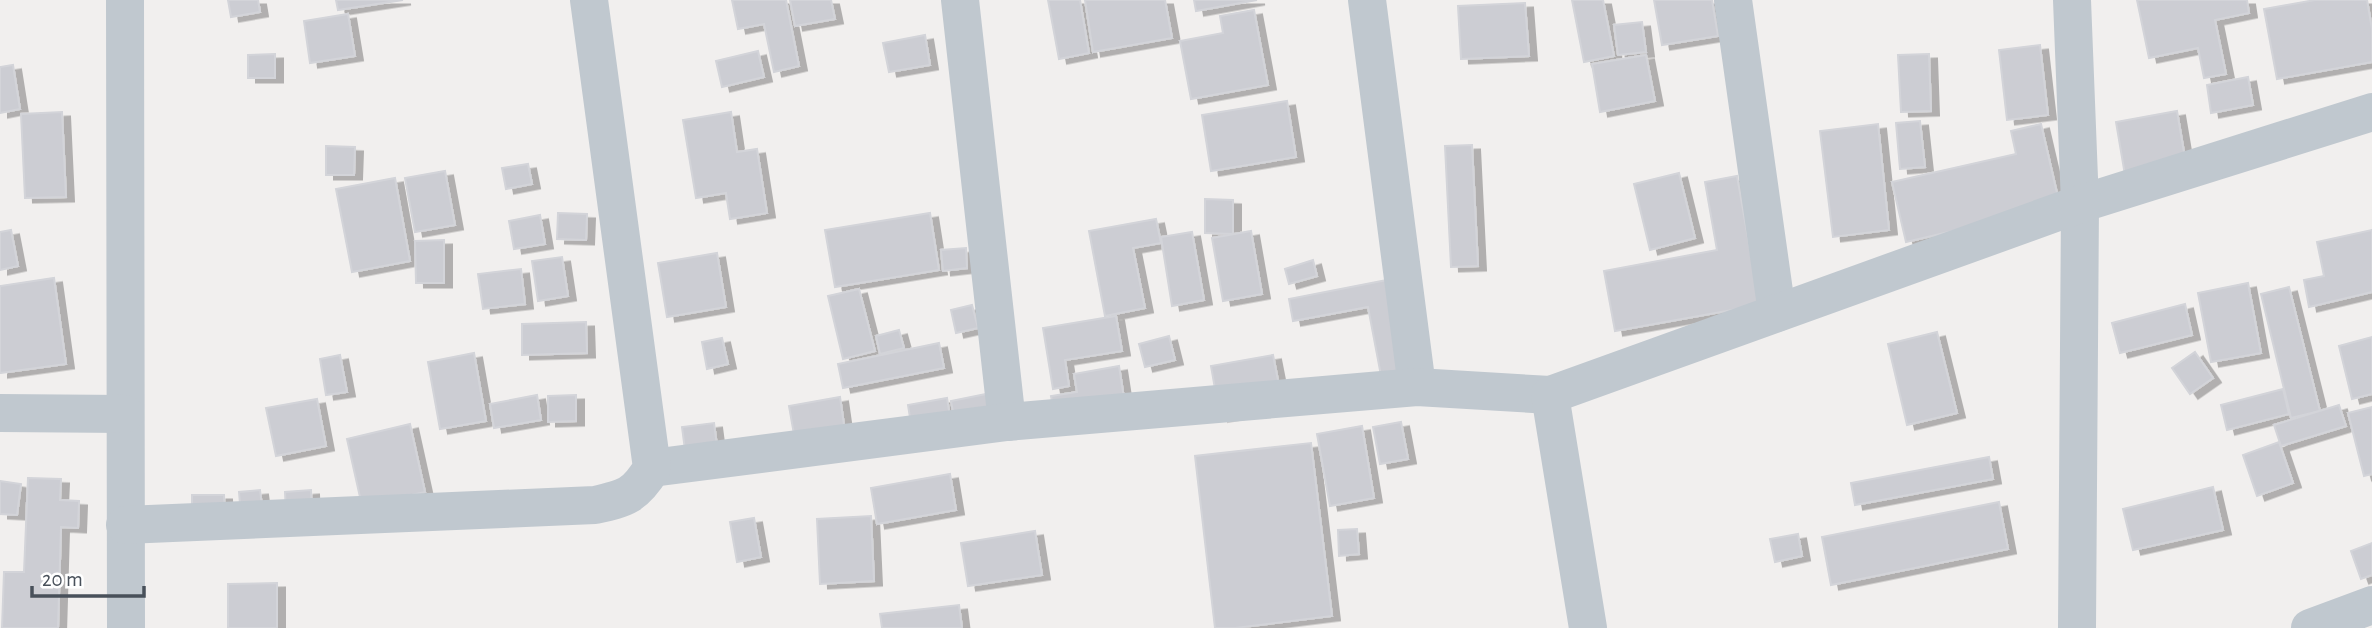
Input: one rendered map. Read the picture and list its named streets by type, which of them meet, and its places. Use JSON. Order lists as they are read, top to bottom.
{
  "scale_bar": "20 m"
}
